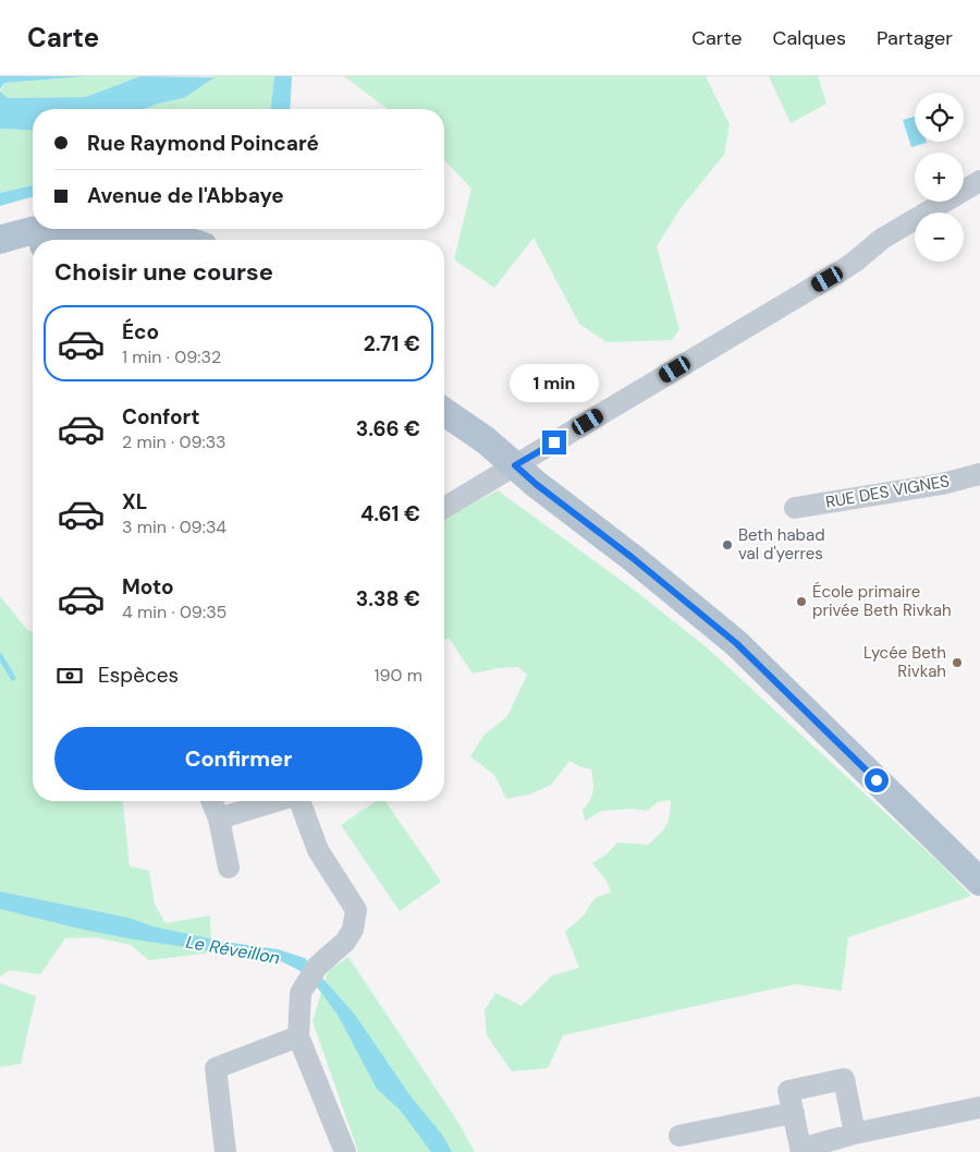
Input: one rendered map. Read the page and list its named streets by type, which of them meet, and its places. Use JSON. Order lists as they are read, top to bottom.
{
  "streets": {
    "street": ["RUE DES VIGNES"]
  },
  "water": ["Le Réveillon"],
  "places": ["Beth habad val d'yerres", "École primaire privée Beth Rivkah", "Lycée Beth Rivkah"],
  "page": {
    "header": "Carte",
    "nav": ["Carte", "Calques", "Partager"],
    "map_buttons": ["+", "−"],
    "banner": ["Rue Raymond Poincaré", "Avenue de l'Abbaye"],
    "heading": "Choisir une course",
    "list": [
      {
        "name": "Éco",
        "note": "1 min · 09:32",
        "value": "2.71 €"
      },
      {
        "name": "Confort",
        "note": "2 min · 09:33",
        "value": "3.66 €"
      },
      {
        "name": "XL",
        "note": "3 min · 09:34",
        "value": "4.61 €"
      },
      {
        "name": "Moto",
        "note": "4 min · 09:35",
        "value": "3.38 €"
      }
    ],
    "bubble": "1 min",
    "pay": ["Espèces", "190 m"],
    "buttons": "Confirmer"
  }
}
